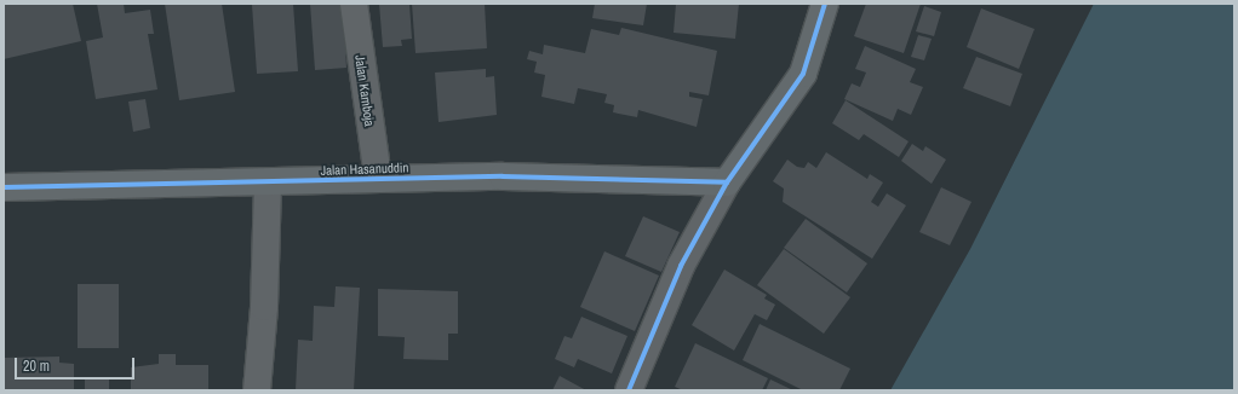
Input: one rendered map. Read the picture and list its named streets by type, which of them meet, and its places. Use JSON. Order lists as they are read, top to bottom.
{
  "streets": {
    "street": ["Jalan Kamboja", "Jalan Hasanuddin"]
  },
  "crossings": [
    ["Jalan Kamboja", "Jalan Hasanuddin"]
  ],
  "scale_bar": "20 m"
}
